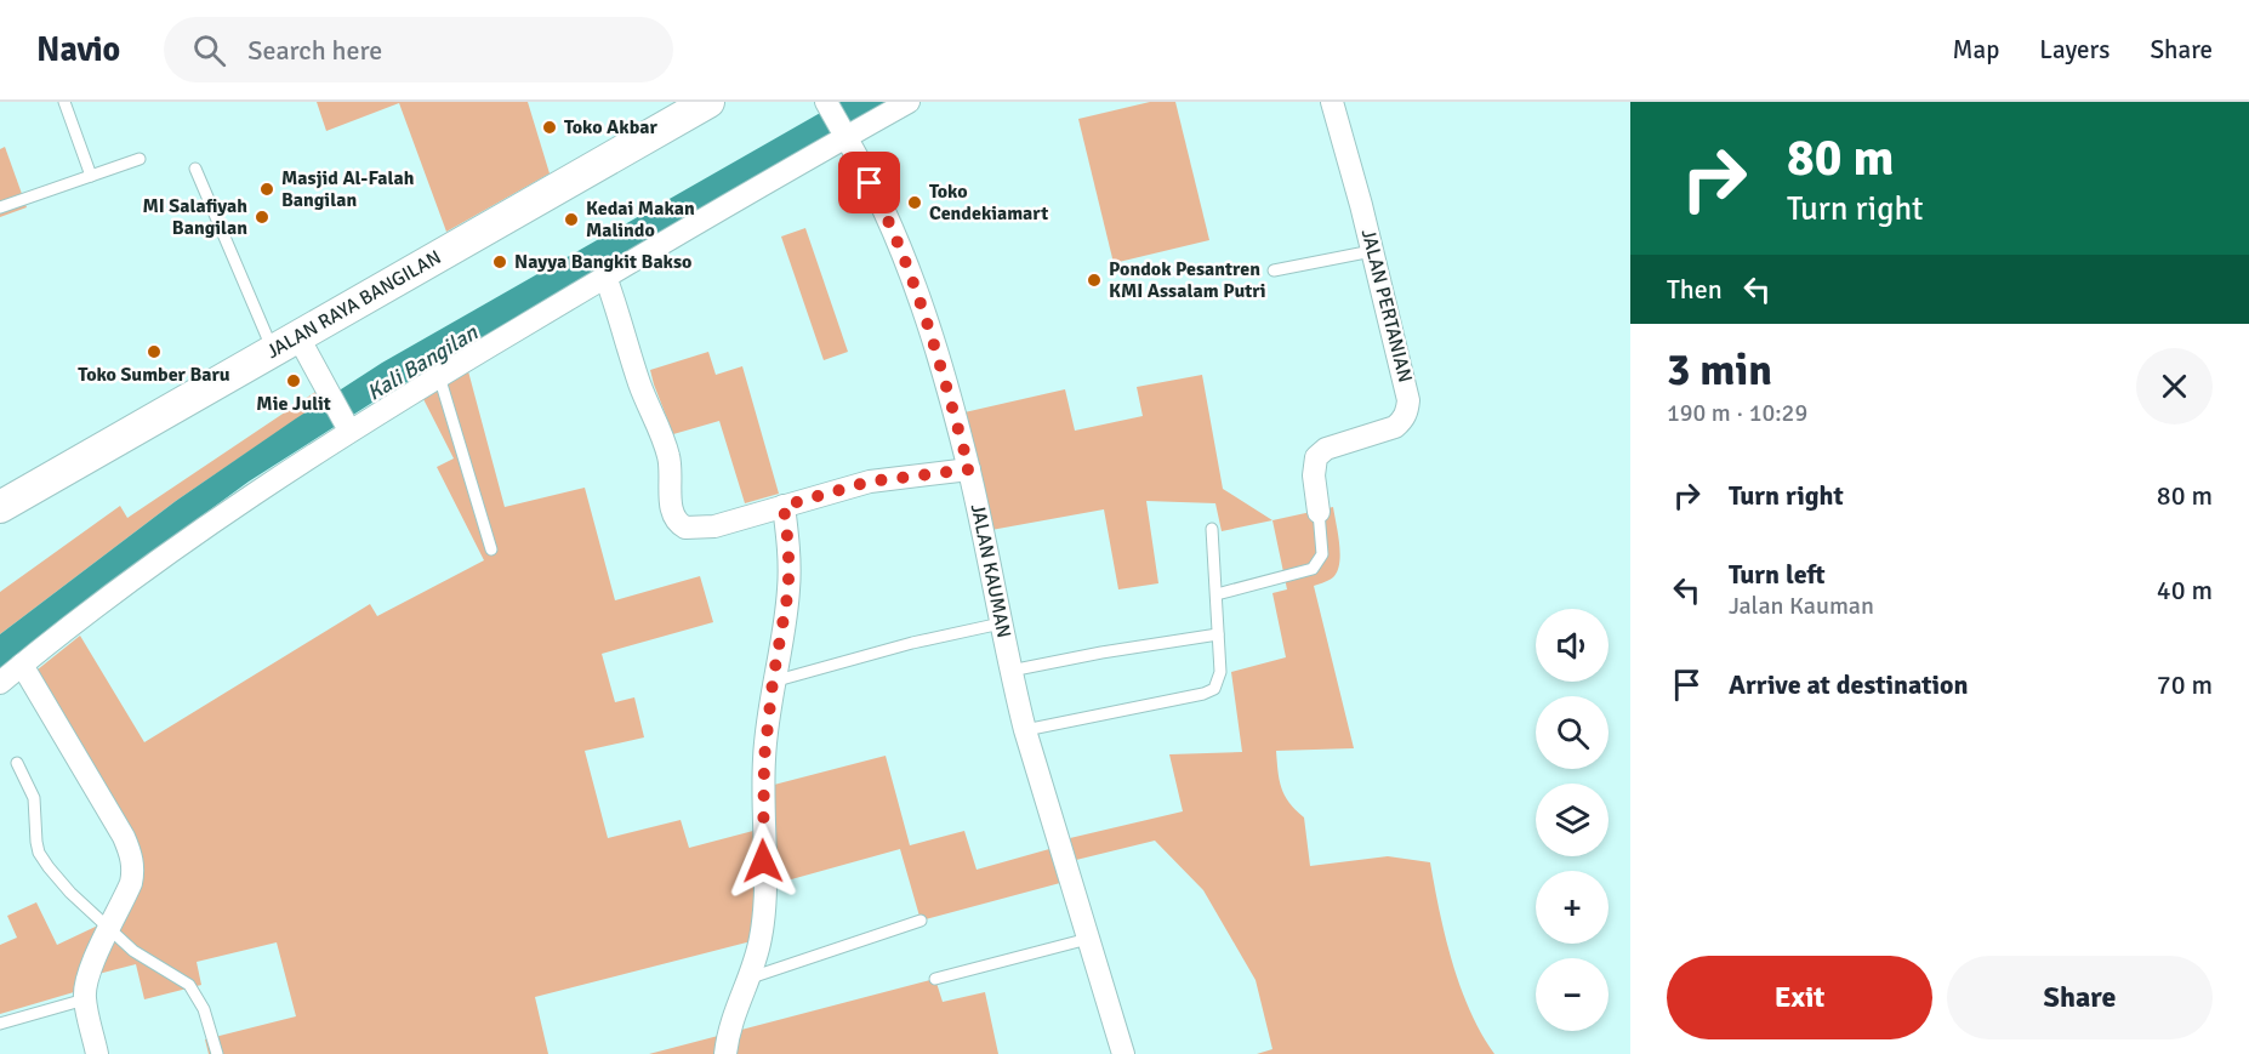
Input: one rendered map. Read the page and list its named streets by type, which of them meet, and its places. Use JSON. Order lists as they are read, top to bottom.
{
  "streets": {
    "main road": ["JALAN RAYA BANGILAN"],
    "street": ["JALAN PERTANIAN", "JALAN KAUMAN"]
  },
  "water": ["Kali Bangilan"],
  "places": [
    "Toko Akbar",
    "Masjid Al-Falah Bangilan",
    "Toko Cendekiamart",
    "MI Salafiyah Bangilan",
    "Kedai Makan Malindo",
    "Nayya Bangkit Bakso",
    "Pondok Pesantren KMI Assalam Putri",
    "Toko Sumber Baru",
    "Mie Julit"
  ],
  "page": {
    "header": "Navio",
    "search": "Search here",
    "nav": ["Map", "Layers", "Share"],
    "turn": ["80 m", "Turn right"],
    "then": "Then",
    "heading": ["3 min", "190 m · 10:29"],
    "list": [
      {
        "name": "Turn right",
        "value": "80 m"
      },
      {
        "name": "Turn left",
        "note": "Jalan Kauman",
        "value": "40 m"
      },
      {
        "name": "Arrive at destination",
        "value": "70 m"
      }
    ],
    "map_buttons": ["+", "−"],
    "buttons": ["Exit", "Share"]
  }
}
